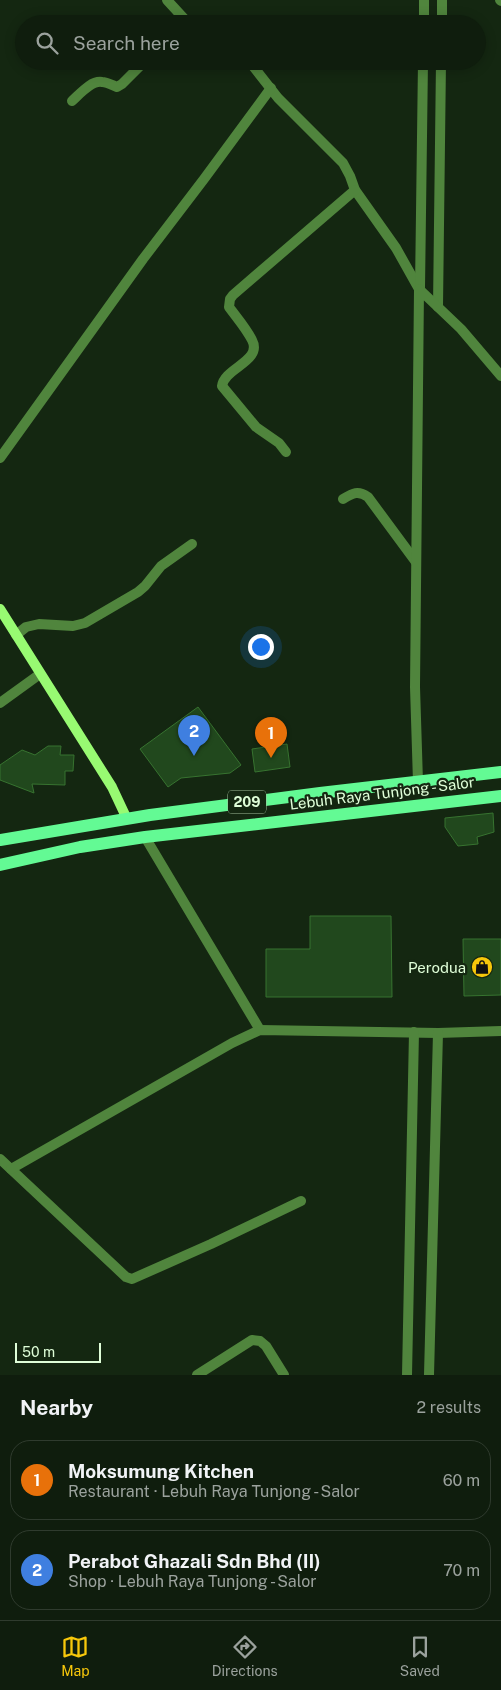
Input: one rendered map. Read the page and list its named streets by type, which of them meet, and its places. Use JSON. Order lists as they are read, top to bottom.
{
  "streets": {
    "main road": ["Lebuh Raya Tunjong - Salor", "209"]
  },
  "places": {
    "shop": ["Perodua"]
  },
  "scale_bar": "50 m",
  "page": {
    "search": "Search here",
    "pins": ["2", "1"],
    "scale": "50 m",
    "heading": ["Nearby", "2 results"],
    "list": [
      {
        "mark": "1",
        "name": "Moksumung Kitchen",
        "note": "Restaurant · Lebuh Raya Tunjong - Salor",
        "value": "60 m"
      },
      {
        "mark": "2",
        "name": "Perabot Ghazali Sdn Bhd (II)",
        "note": "Shop · Lebuh Raya Tunjong - Salor",
        "value": "70 m"
      }
    ],
    "nav": ["Map", "Directions", "Saved"]
  }
}
